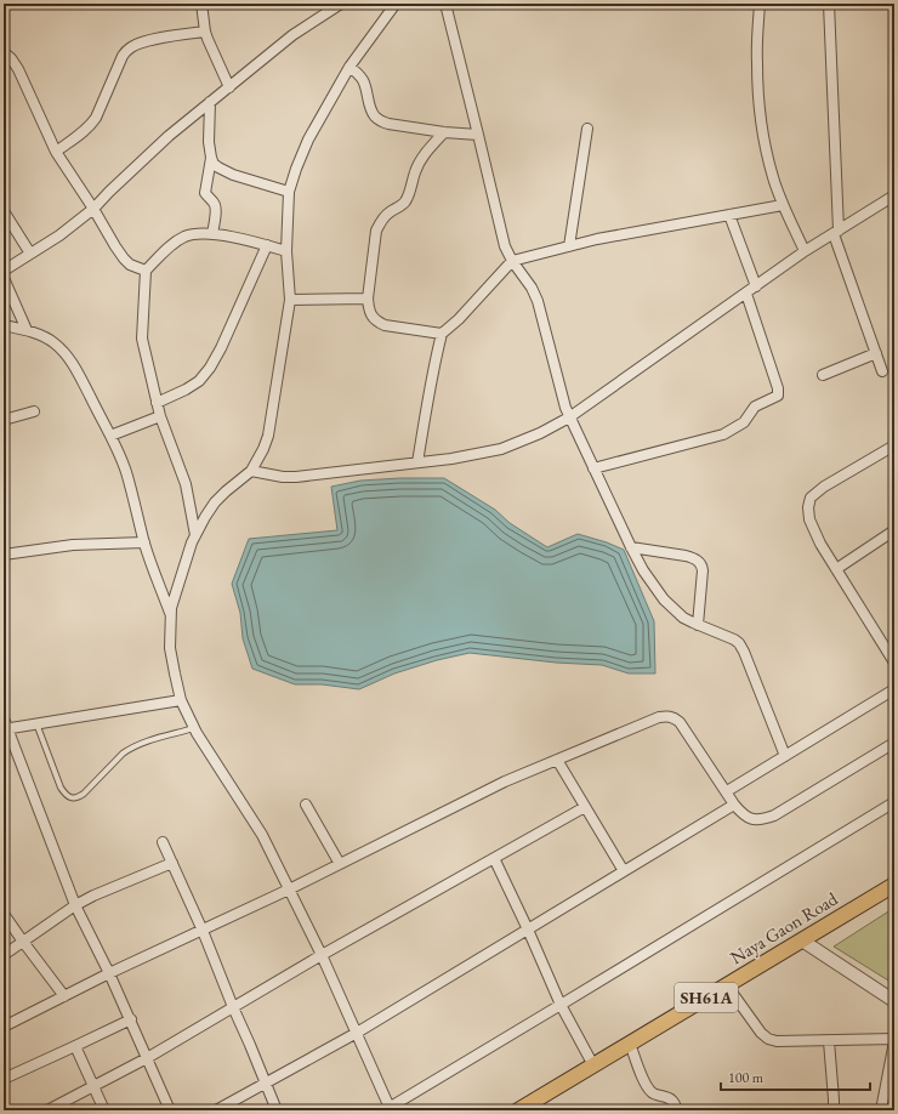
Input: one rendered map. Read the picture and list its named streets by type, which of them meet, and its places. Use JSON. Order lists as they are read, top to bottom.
{
  "streets": {
    "main road": ["Naya Gaon Road", "SH61A"]
  },
  "scale_bar": "100 m"
}
